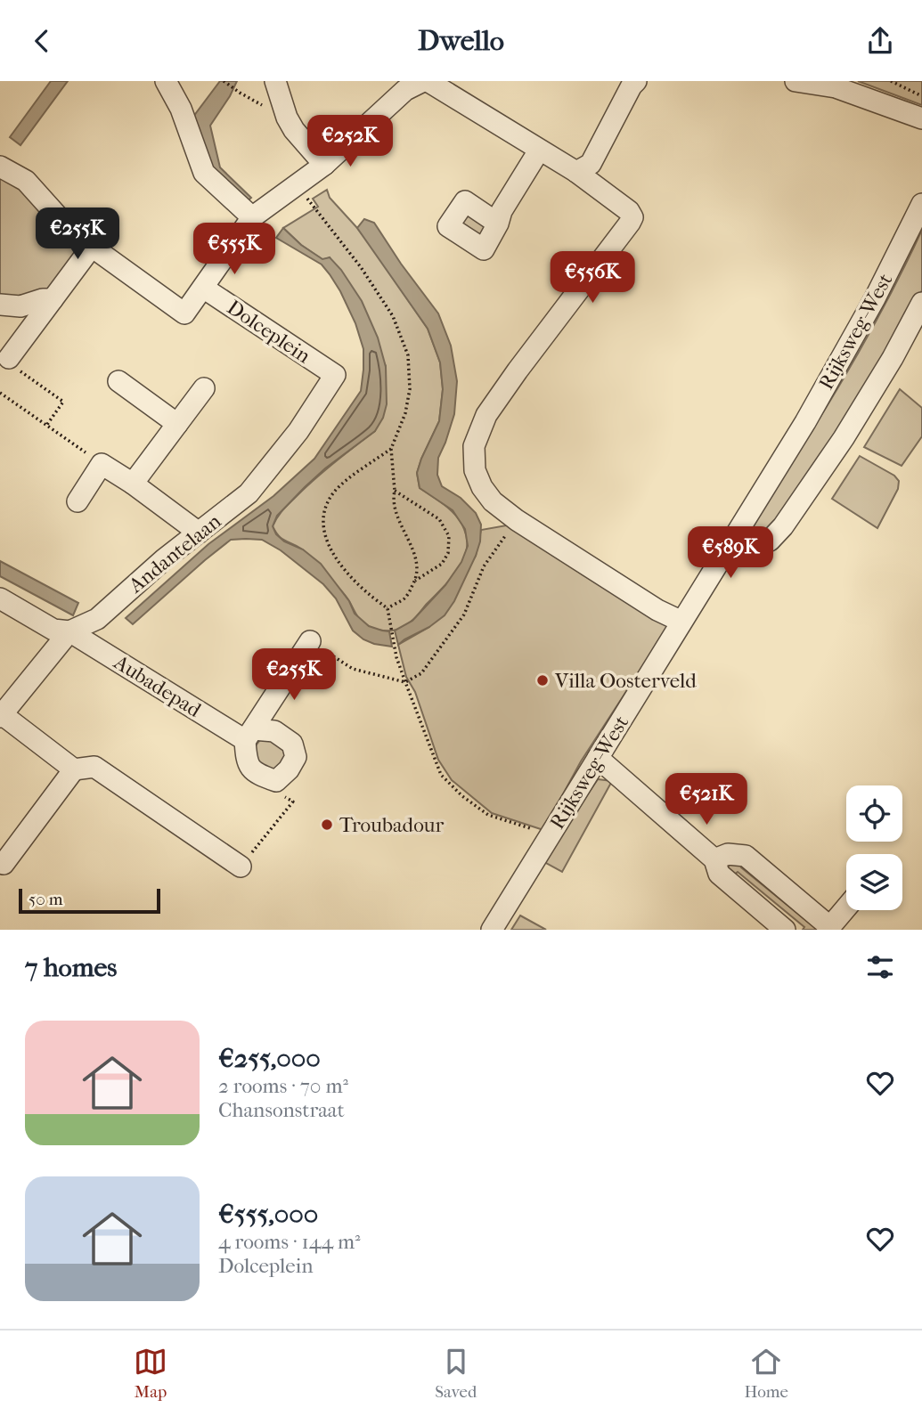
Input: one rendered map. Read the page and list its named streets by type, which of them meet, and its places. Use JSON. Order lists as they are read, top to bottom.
{
  "streets": {
    "street": [
      "Dolceplein",
      "Rijksweg-West",
      "Andantelaan",
      "Aubadepad"
    ]
  },
  "crossings": [
    ["Dolceplein", "Andantelaan"],
    ["Andantelaan", "Aubadepad"]
  ],
  "places": ["Villa Oosterveld", "Troubadour"],
  "scale_bar": "50 m",
  "page": {
    "header": "Dwello",
    "price": [
      "€252K",
      "€255K",
      "€555K",
      "€556K",
      "€589K",
      "€255K",
      "€521K"
    ],
    "scale": "50 m",
    "heading": "7 homes",
    "list": [
      {
        "name": "€255,000",
        "note": "2 rooms · 70 m² · Chansonstraat"
      },
      {
        "name": "€555,000",
        "note": "4 rooms · 144 m² · Dolceplein"
      }
    ],
    "tabs": ["Map", "Saved", "Home"]
  }
}
